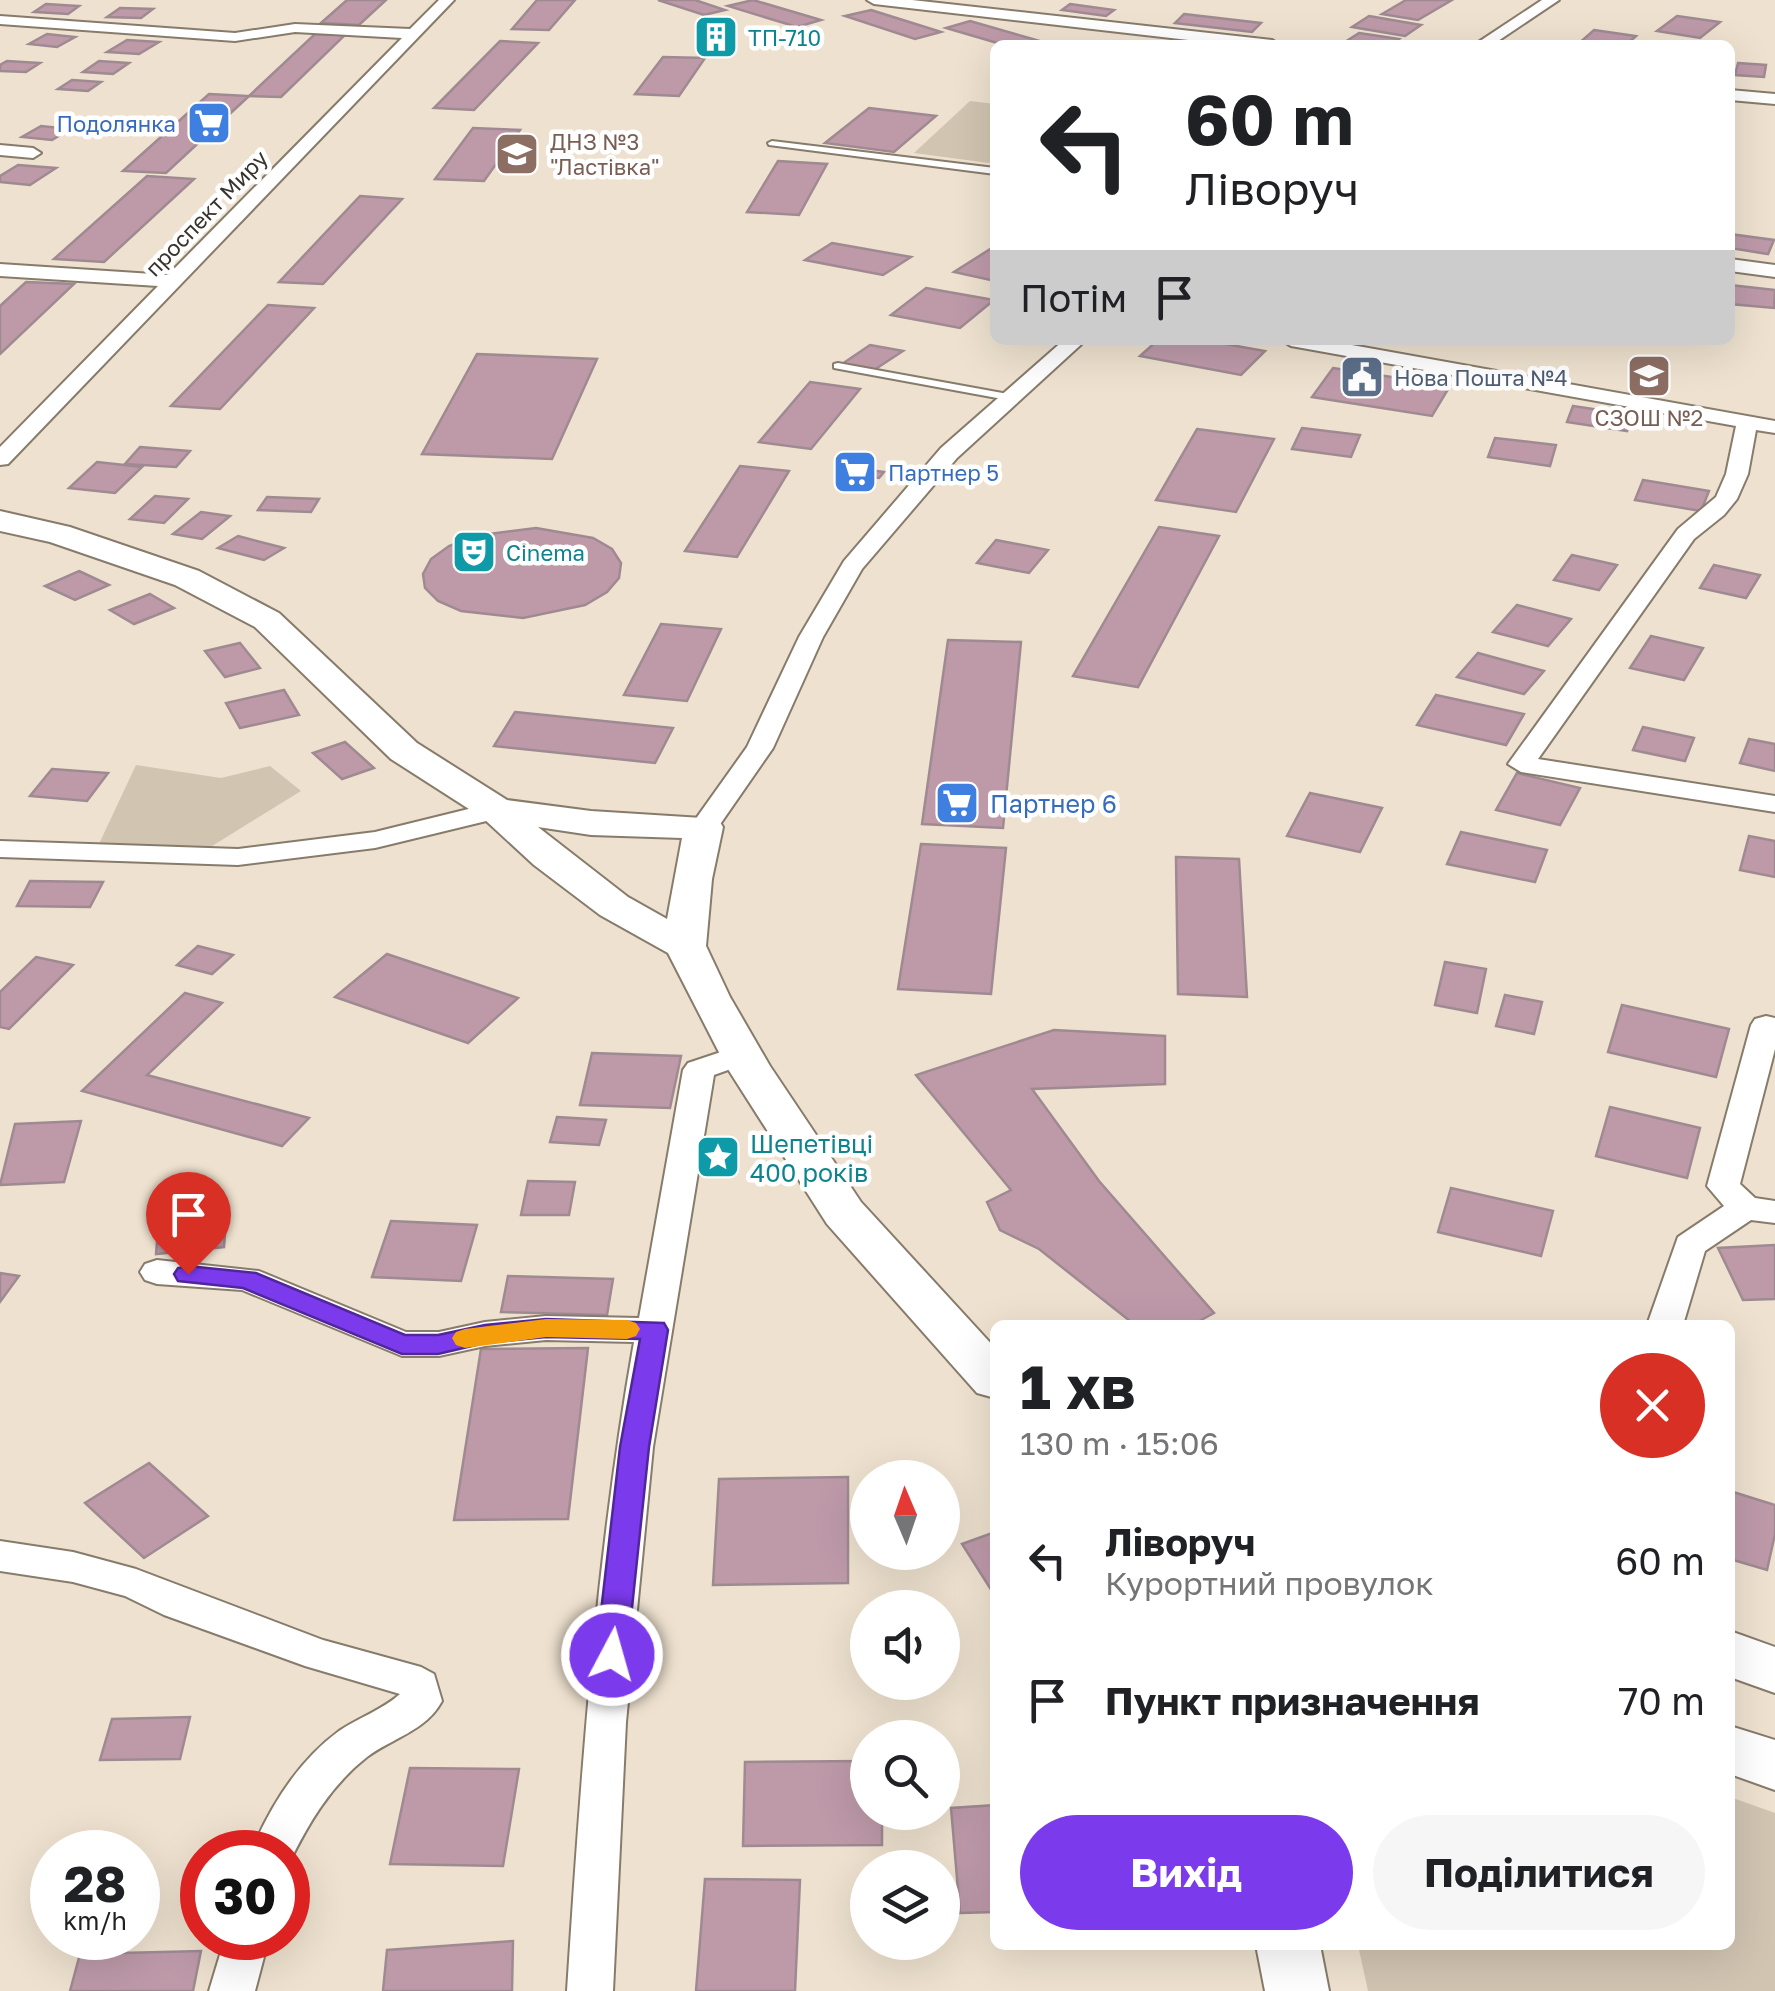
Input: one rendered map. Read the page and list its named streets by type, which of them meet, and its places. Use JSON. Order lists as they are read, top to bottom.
{
  "streets": {
    "street": ["проспект Миру"]
  },
  "places": {
    "building": ["ТП-710"],
    "supermarket": ["Подолянка", "Партнер 5", "Партнер 6"],
    "school or university": ["ДНЗ №3 \"Ластівка\"", "СЗОШ №2"],
    "public building": ["Нова Пошта №4"],
    "theatre": ["Cinema"],
    "place": ["Шепетівці 400 років"]
  },
  "north": "top",
  "page": {
    "turn": ["60 m", "Ліворуч"],
    "then": "Потім",
    "heading": ["1 хв", "130 m · 15:06"],
    "list": [
      {
        "name": "Ліворуч",
        "note": "Курортний провулок",
        "value": "60 m"
      },
      {
        "name": "Пункт призначення",
        "value": "70 m"
      }
    ],
    "buttons": ["Вихід", "Поділитися"],
    "speed": "28 km/h",
    "limit": "30"
  }
}
